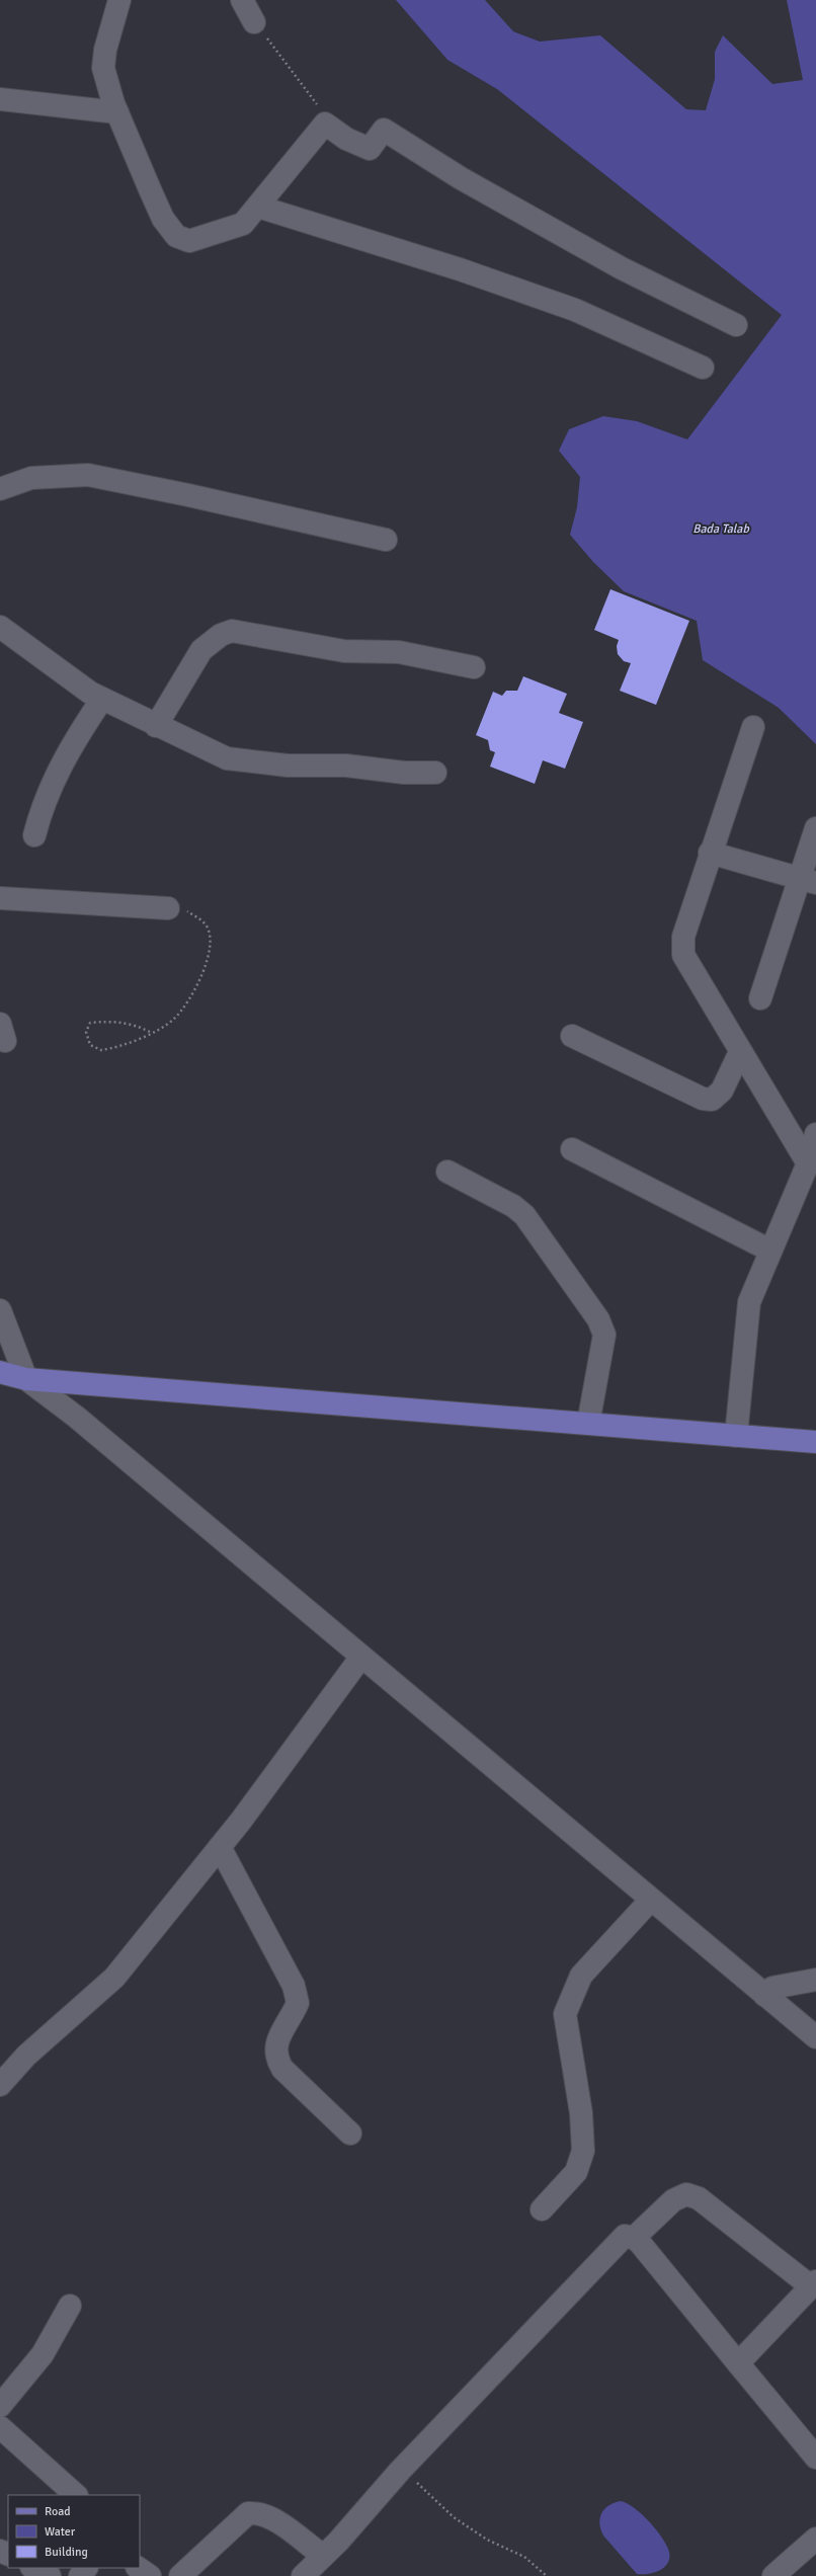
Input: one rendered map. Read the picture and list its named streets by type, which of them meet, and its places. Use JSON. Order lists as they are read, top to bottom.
{
  "water": ["Bada Talab"],
  "legend": ["Road", "Water", "Building"]
}
